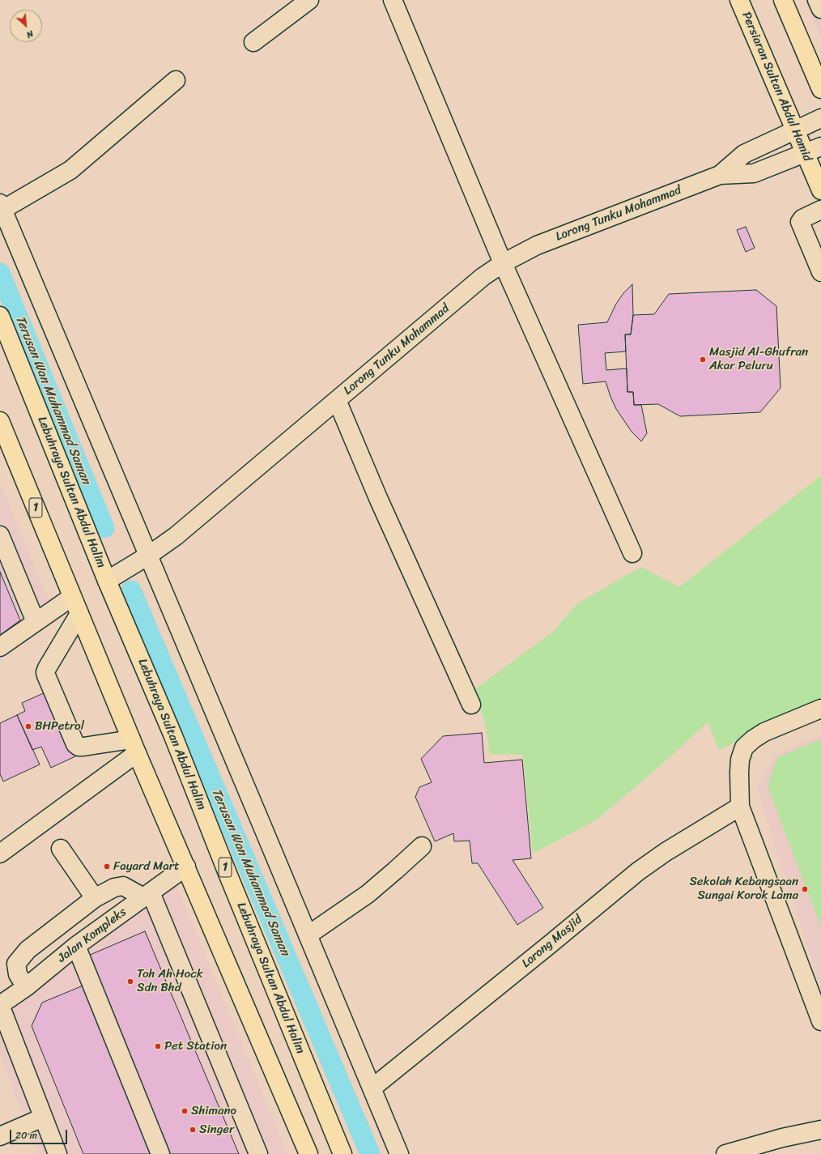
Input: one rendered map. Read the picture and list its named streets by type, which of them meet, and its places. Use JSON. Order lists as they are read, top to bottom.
{
  "streets": {
    "main road": ["Persiaran Sultan Abdul Hamid", "Lebuhraya Sultan Abdul Halim", "1"],
    "street": ["Lorong Tunku Mohammad", "Jalan Kompleks", "Lorong Masjid"]
  },
  "crossings": [
    ["Persiaran Sultan Abdul Hamid", "Lorong Tunku Mohammad"],
    ["Lorong Tunku Mohammad", "Lebuhraya Sultan Abdul Halim"],
    ["1", "Jalan Kompleks"]
  ],
  "water": ["Terusan Wan Muhammad Saman"],
  "places": [
    "Masjid Al-Ghufran Akar Peluru",
    "BHPetrol",
    "Fayard Mart",
    "Sekolah Kebangsaan Sungai Korok Lama",
    "Toh Ah Hock Sdn Bhd",
    "Pet Station",
    "Shimano",
    "Singer"
  ],
  "scale_bar": "20 m",
  "north": "bottom right"
}
